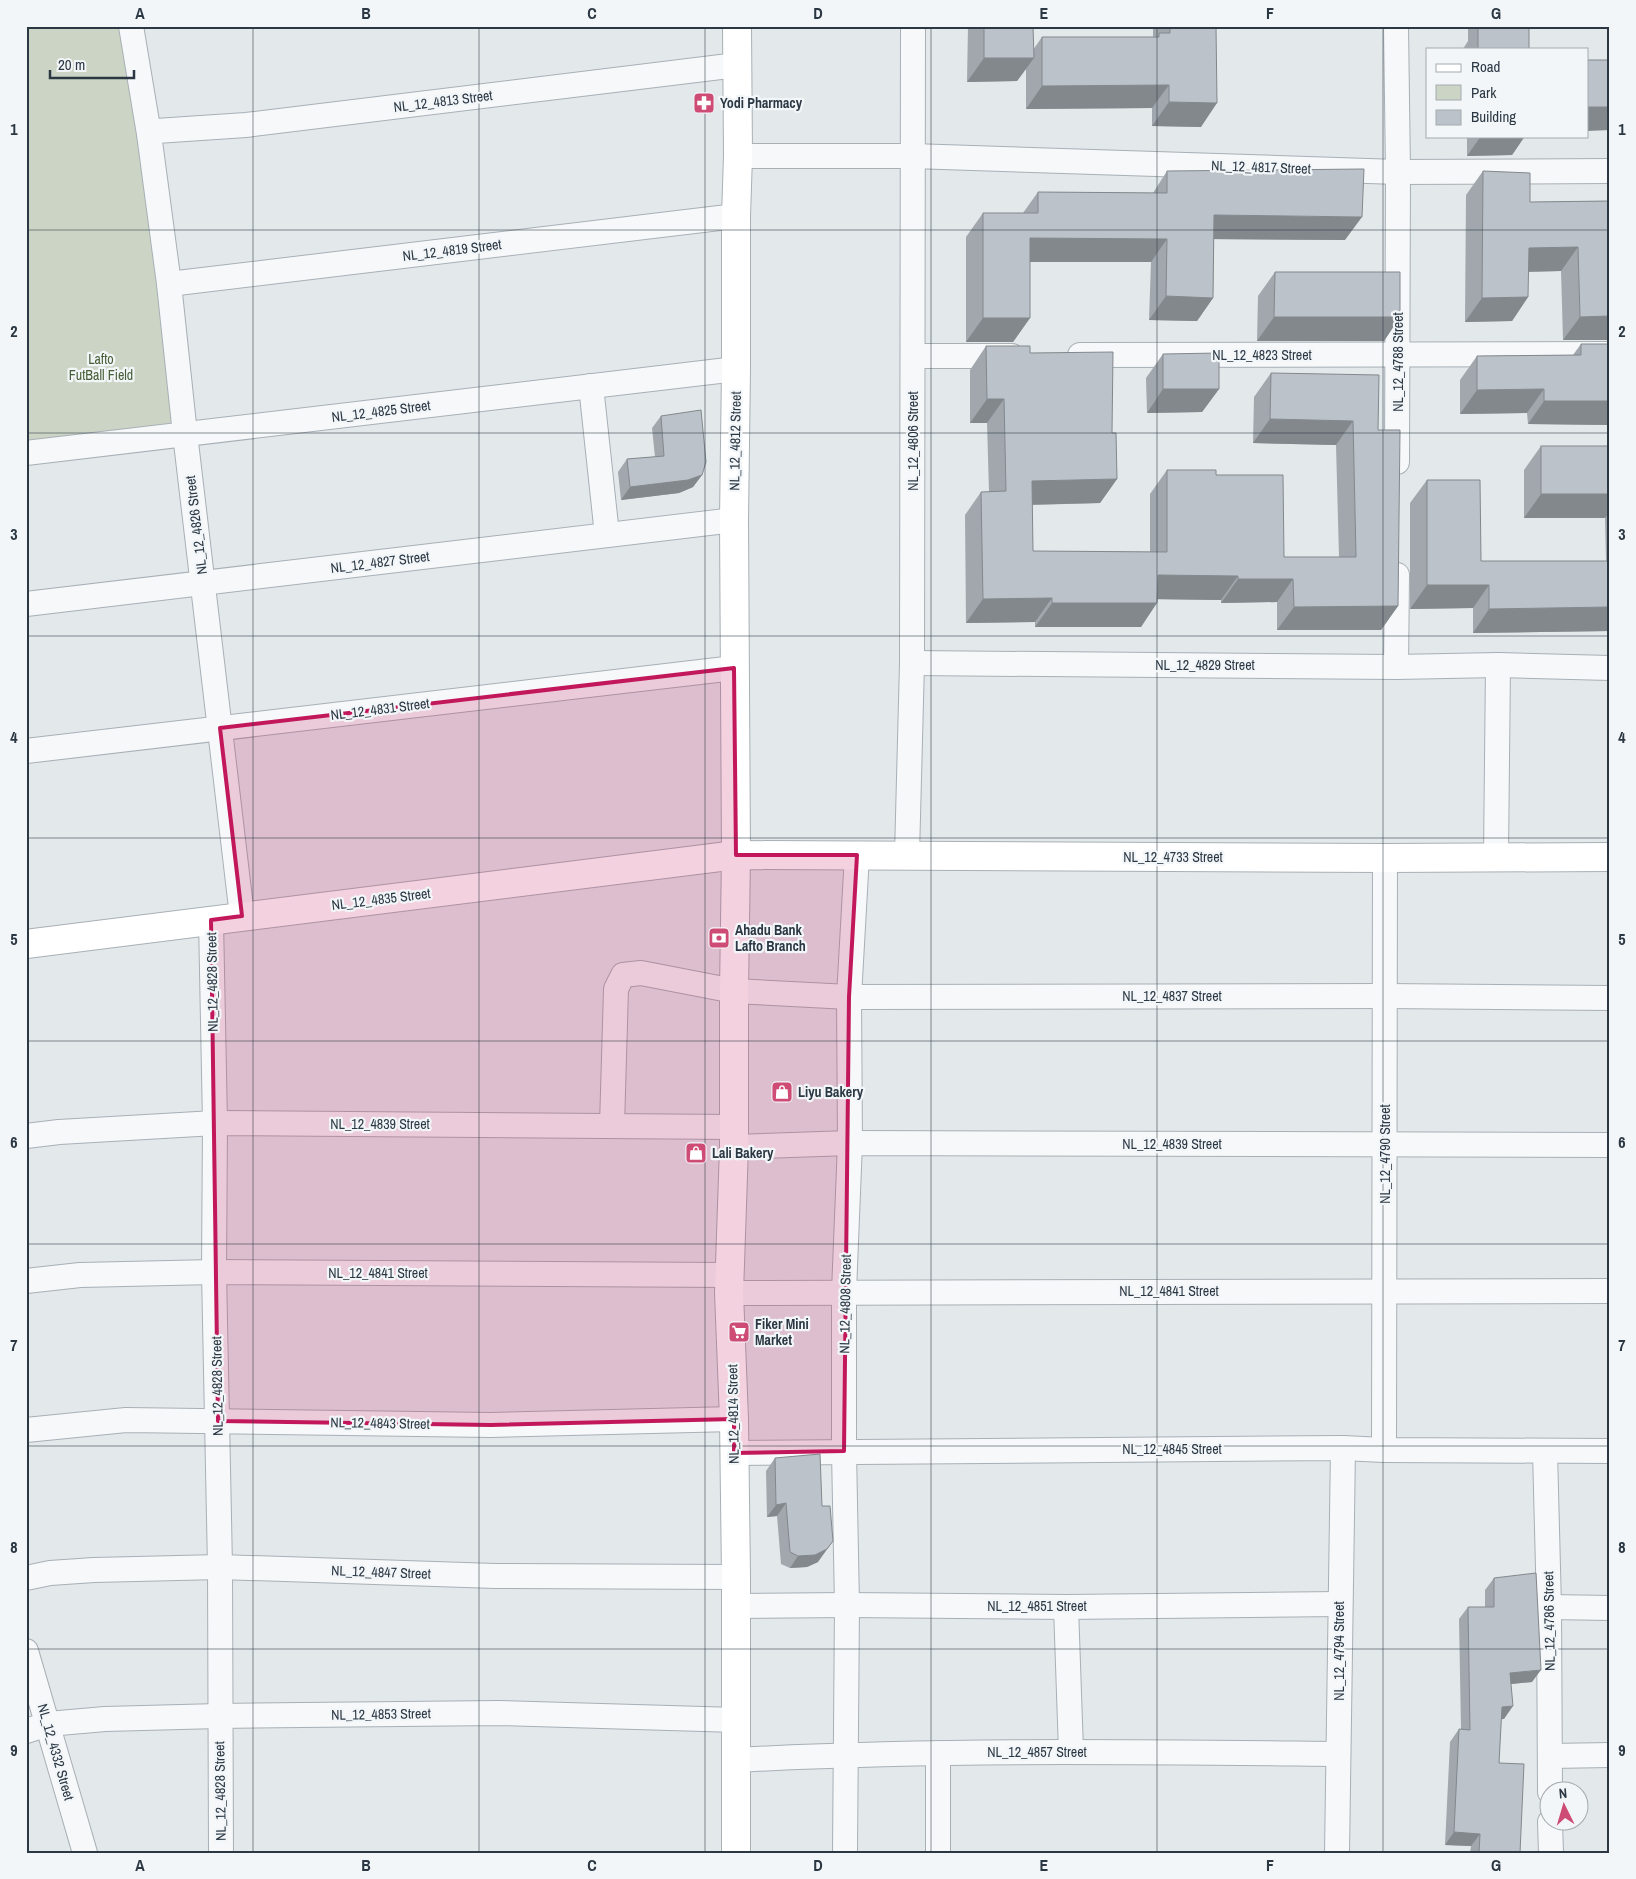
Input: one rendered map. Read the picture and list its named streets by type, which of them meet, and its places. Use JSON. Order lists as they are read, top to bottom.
{
  "streets": {
    "street": [
      "NL_12_4813 Street",
      "NL_12_4817 Street",
      "NL_12_4819 Street",
      "NL_12_4823 Street",
      "NL_12_4788 Street",
      "NL_12_4825 Street",
      "NL_12_4812 Street",
      "NL_12_4806 Street",
      "NL_12_4826 Street",
      "NL_12_4827 Street",
      "NL_12_4829 Street",
      "NL_12_4831 Street",
      "NL_12_4733 Street",
      "NL_12_4835 Street",
      "NL_12_4828 Street",
      "NL_12_4837 Street",
      "NL_12_4839 Street",
      "NL_12_4790 Street",
      "NL_12_4841 Street",
      "NL_12_4808 Street",
      "NL_12_4814 Street",
      "NL_12_4843 Street",
      "NL_12_4845 Street",
      "NL_12_4847 Street",
      "NL_12_4851 Street",
      "NL_12_4786 Street",
      "NL_12_4794 Street",
      "NL_12_4853 Street",
      "NL_12_4332 Street",
      "NL_12_4857 Street"
    ]
  },
  "crossings": [
    ["NL_12_4813 Street", "NL_12_4812 Street"],
    ["NL_12_4813 Street", "NL_12_4826 Street"],
    ["NL_12_4817 Street", "NL_12_4788 Street"],
    ["NL_12_4817 Street", "NL_12_4812 Street"],
    ["NL_12_4817 Street", "NL_12_4806 Street"],
    ["NL_12_4819 Street", "NL_12_4812 Street"],
    ["NL_12_4819 Street", "NL_12_4826 Street"],
    ["NL_12_4823 Street", "NL_12_4788 Street"],
    ["NL_12_4825 Street", "NL_12_4812 Street"],
    ["NL_12_4825 Street", "NL_12_4826 Street"],
    ["NL_12_4812 Street", "NL_12_4827 Street"],
    ["NL_12_4812 Street", "NL_12_4831 Street"],
    ["NL_12_4812 Street", "NL_12_4733 Street"],
    ["NL_12_4812 Street", "NL_12_4835 Street"],
    ["NL_12_4812 Street", "NL_12_4814 Street"],
    ["NL_12_4806 Street", "NL_12_4829 Street"],
    ["NL_12_4806 Street", "NL_12_4733 Street"],
    ["NL_12_4826 Street", "NL_12_4827 Street"],
    ["NL_12_4826 Street", "NL_12_4831 Street"],
    ["NL_12_4826 Street", "NL_12_4835 Street"],
    ["NL_12_4733 Street", "NL_12_4835 Street"],
    ["NL_12_4733 Street", "NL_12_4790 Street"],
    ["NL_12_4733 Street", "NL_12_4808 Street"],
    ["NL_12_4733 Street", "NL_12_4814 Street"],
    ["NL_12_4835 Street", "NL_12_4828 Street"],
    ["NL_12_4835 Street", "NL_12_4814 Street"],
    ["NL_12_4828 Street", "NL_12_4839 Street"],
    ["NL_12_4828 Street", "NL_12_4841 Street"],
    ["NL_12_4828 Street", "NL_12_4843 Street"],
    ["NL_12_4828 Street", "NL_12_4847 Street"],
    ["NL_12_4828 Street", "NL_12_4853 Street"],
    ["NL_12_4837 Street", "NL_12_4839 Street"],
    ["NL_12_4837 Street", "NL_12_4790 Street"],
    ["NL_12_4837 Street", "NL_12_4808 Street"],
    ["NL_12_4837 Street", "NL_12_4814 Street"],
    ["NL_12_4839 Street", "NL_12_4790 Street"],
    ["NL_12_4839 Street", "NL_12_4808 Street"],
    ["NL_12_4839 Street", "NL_12_4814 Street"],
    ["NL_12_4790 Street", "NL_12_4841 Street"],
    ["NL_12_4790 Street", "NL_12_4845 Street"],
    ["NL_12_4841 Street", "NL_12_4808 Street"],
    ["NL_12_4841 Street", "NL_12_4814 Street"],
    ["NL_12_4808 Street", "NL_12_4845 Street"],
    ["NL_12_4808 Street", "NL_12_4851 Street"],
    ["NL_12_4808 Street", "NL_12_4857 Street"],
    ["NL_12_4814 Street", "NL_12_4843 Street"],
    ["NL_12_4814 Street", "NL_12_4845 Street"],
    ["NL_12_4814 Street", "NL_12_4847 Street"],
    ["NL_12_4814 Street", "NL_12_4851 Street"],
    ["NL_12_4814 Street", "NL_12_4853 Street"],
    ["NL_12_4814 Street", "NL_12_4857 Street"],
    ["NL_12_4845 Street", "NL_12_4786 Street"],
    ["NL_12_4845 Street", "NL_12_4794 Street"],
    ["NL_12_4851 Street", "NL_12_4794 Street"],
    ["NL_12_4794 Street", "NL_12_4857 Street"],
    ["NL_12_4853 Street", "NL_12_4332 Street"]
  ],
  "parks": ["Lafto FutBall Field"],
  "places": {
    "pharmacy": ["Yodi Pharmacy"],
    "bank": ["Ahadu Bank Lafto Branch"],
    "shop": ["Liyu Bakery", "Lali Bakery"],
    "supermarket": ["Fiker Mini Market"]
  },
  "legend": ["Road", "Park", "Building"],
  "scale_bar": "20 m",
  "north": "top",
  "grid": {
    "columns": [
      "A",
      "B",
      "C",
      "D",
      "E",
      "F",
      "G"
    ],
    "rows": [
      "1",
      "2",
      "3",
      "4",
      "5",
      "6",
      "7",
      "8",
      "9"
    ]
  }
}
